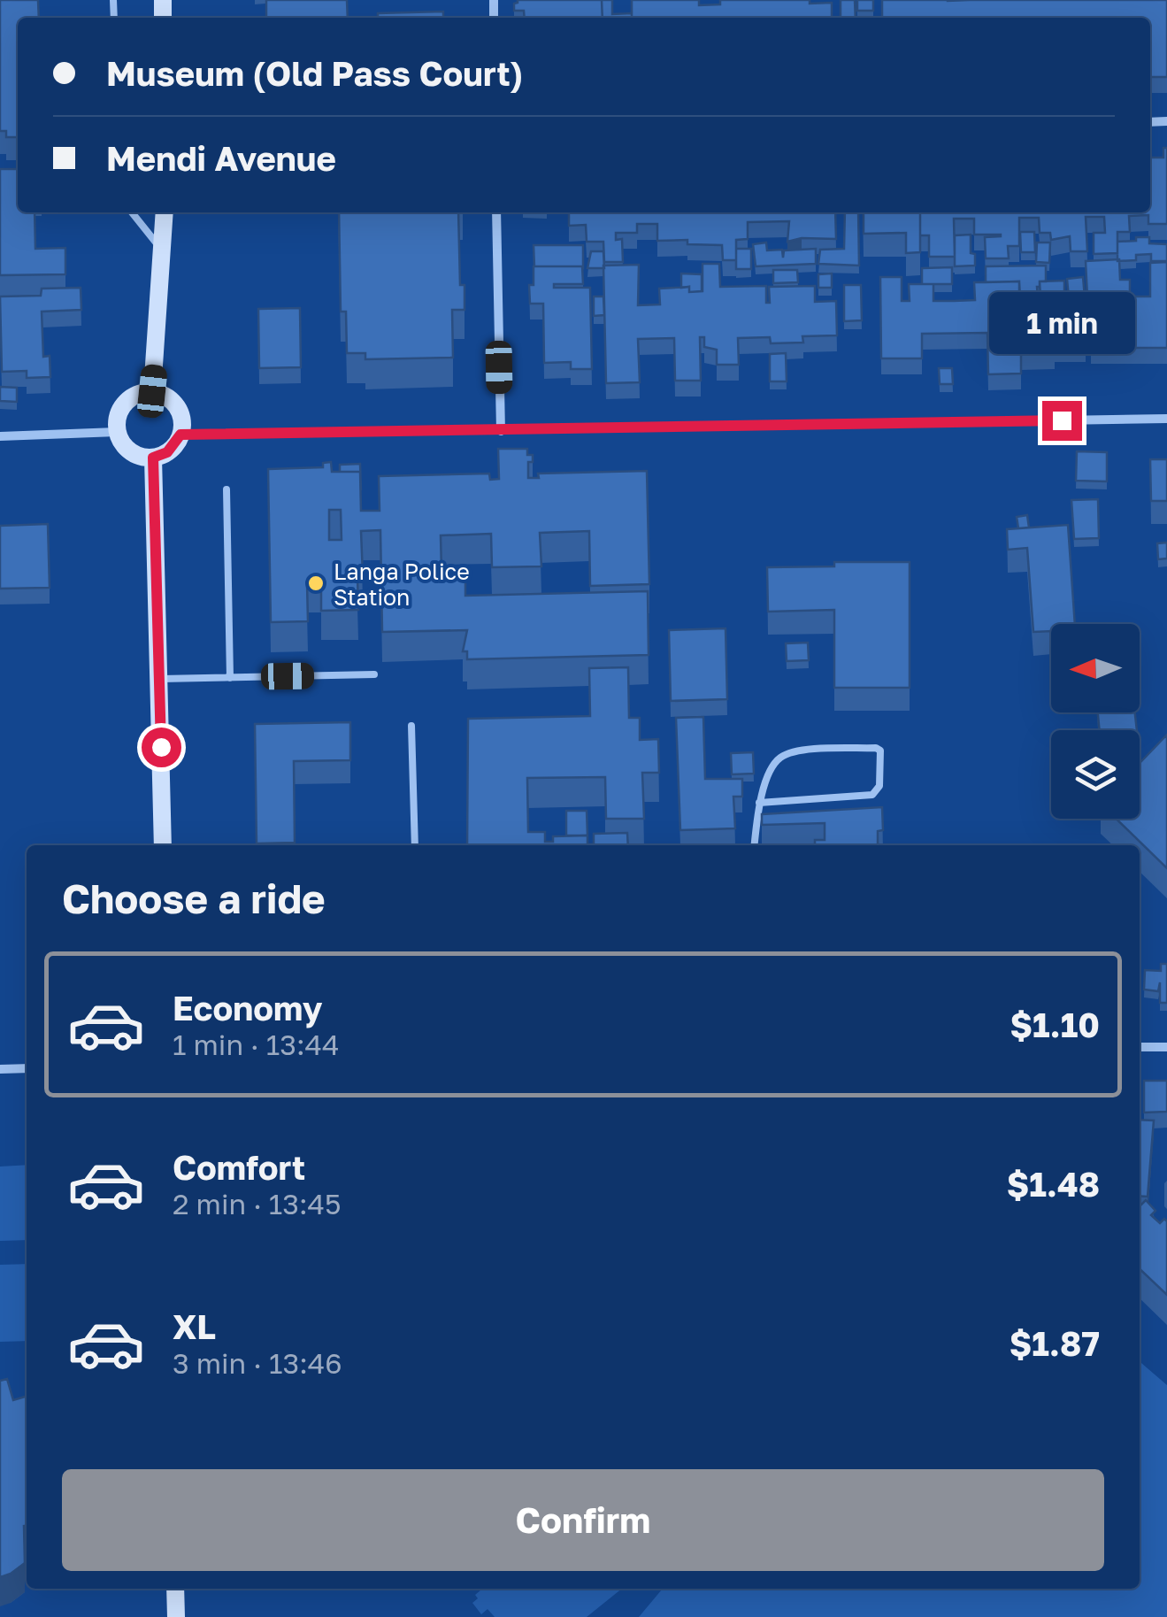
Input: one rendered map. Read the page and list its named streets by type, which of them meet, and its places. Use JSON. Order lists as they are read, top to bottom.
{
  "places": ["Langa Police Station"],
  "north": "left",
  "page": {
    "banner": ["Museum (Old Pass Court)", "Mendi Avenue"],
    "bubble": "1 min",
    "heading": "Choose a ride",
    "list": [
      {
        "name": "Economy",
        "note": "1 min · 13:44",
        "value": "$1.10"
      },
      {
        "name": "Comfort",
        "note": "2 min · 13:45",
        "value": "$1.48"
      },
      {
        "name": "XL",
        "note": "3 min · 13:46",
        "value": "$1.87"
      }
    ],
    "buttons": "Confirm"
  }
}
